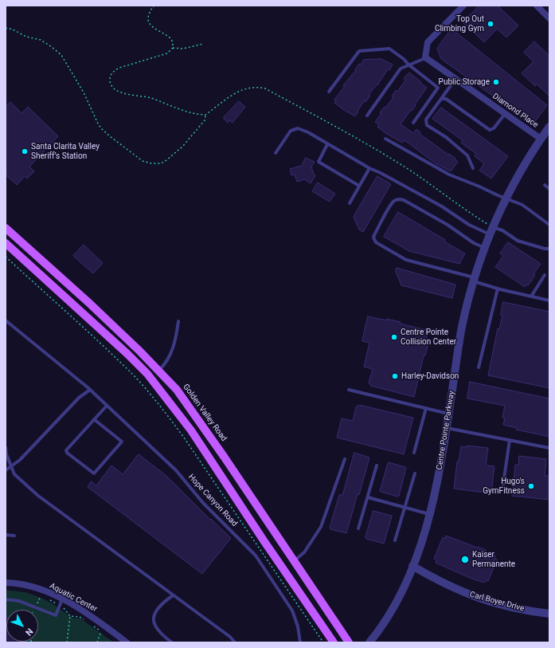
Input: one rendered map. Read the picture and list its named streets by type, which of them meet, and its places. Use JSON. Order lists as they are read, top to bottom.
{
  "streets": {
    "main road": ["Golden Valley Road"],
    "street": [
      "Diamond Place",
      "Centre Pointe Parkway",
      "Aquatic Center",
      "Carl Boyer Drive"
    ],
    "lane": ["Hope Canyon Road"]
  },
  "crossings": [
    ["Diamond Place", "Centre Pointe Parkway"],
    ["Centre Pointe Parkway", "Carl Boyer Drive"]
  ],
  "places": [
    "Top Out Climbing Gym",
    "Public Storage",
    "Santa Clarita Valley Sheriff’s Station",
    "Centre Pointe Collision Center",
    "Harley-Davidson",
    "Hugo's GymFitness",
    "Kaiser Permanente"
  ],
  "north": "bottom right"
}
